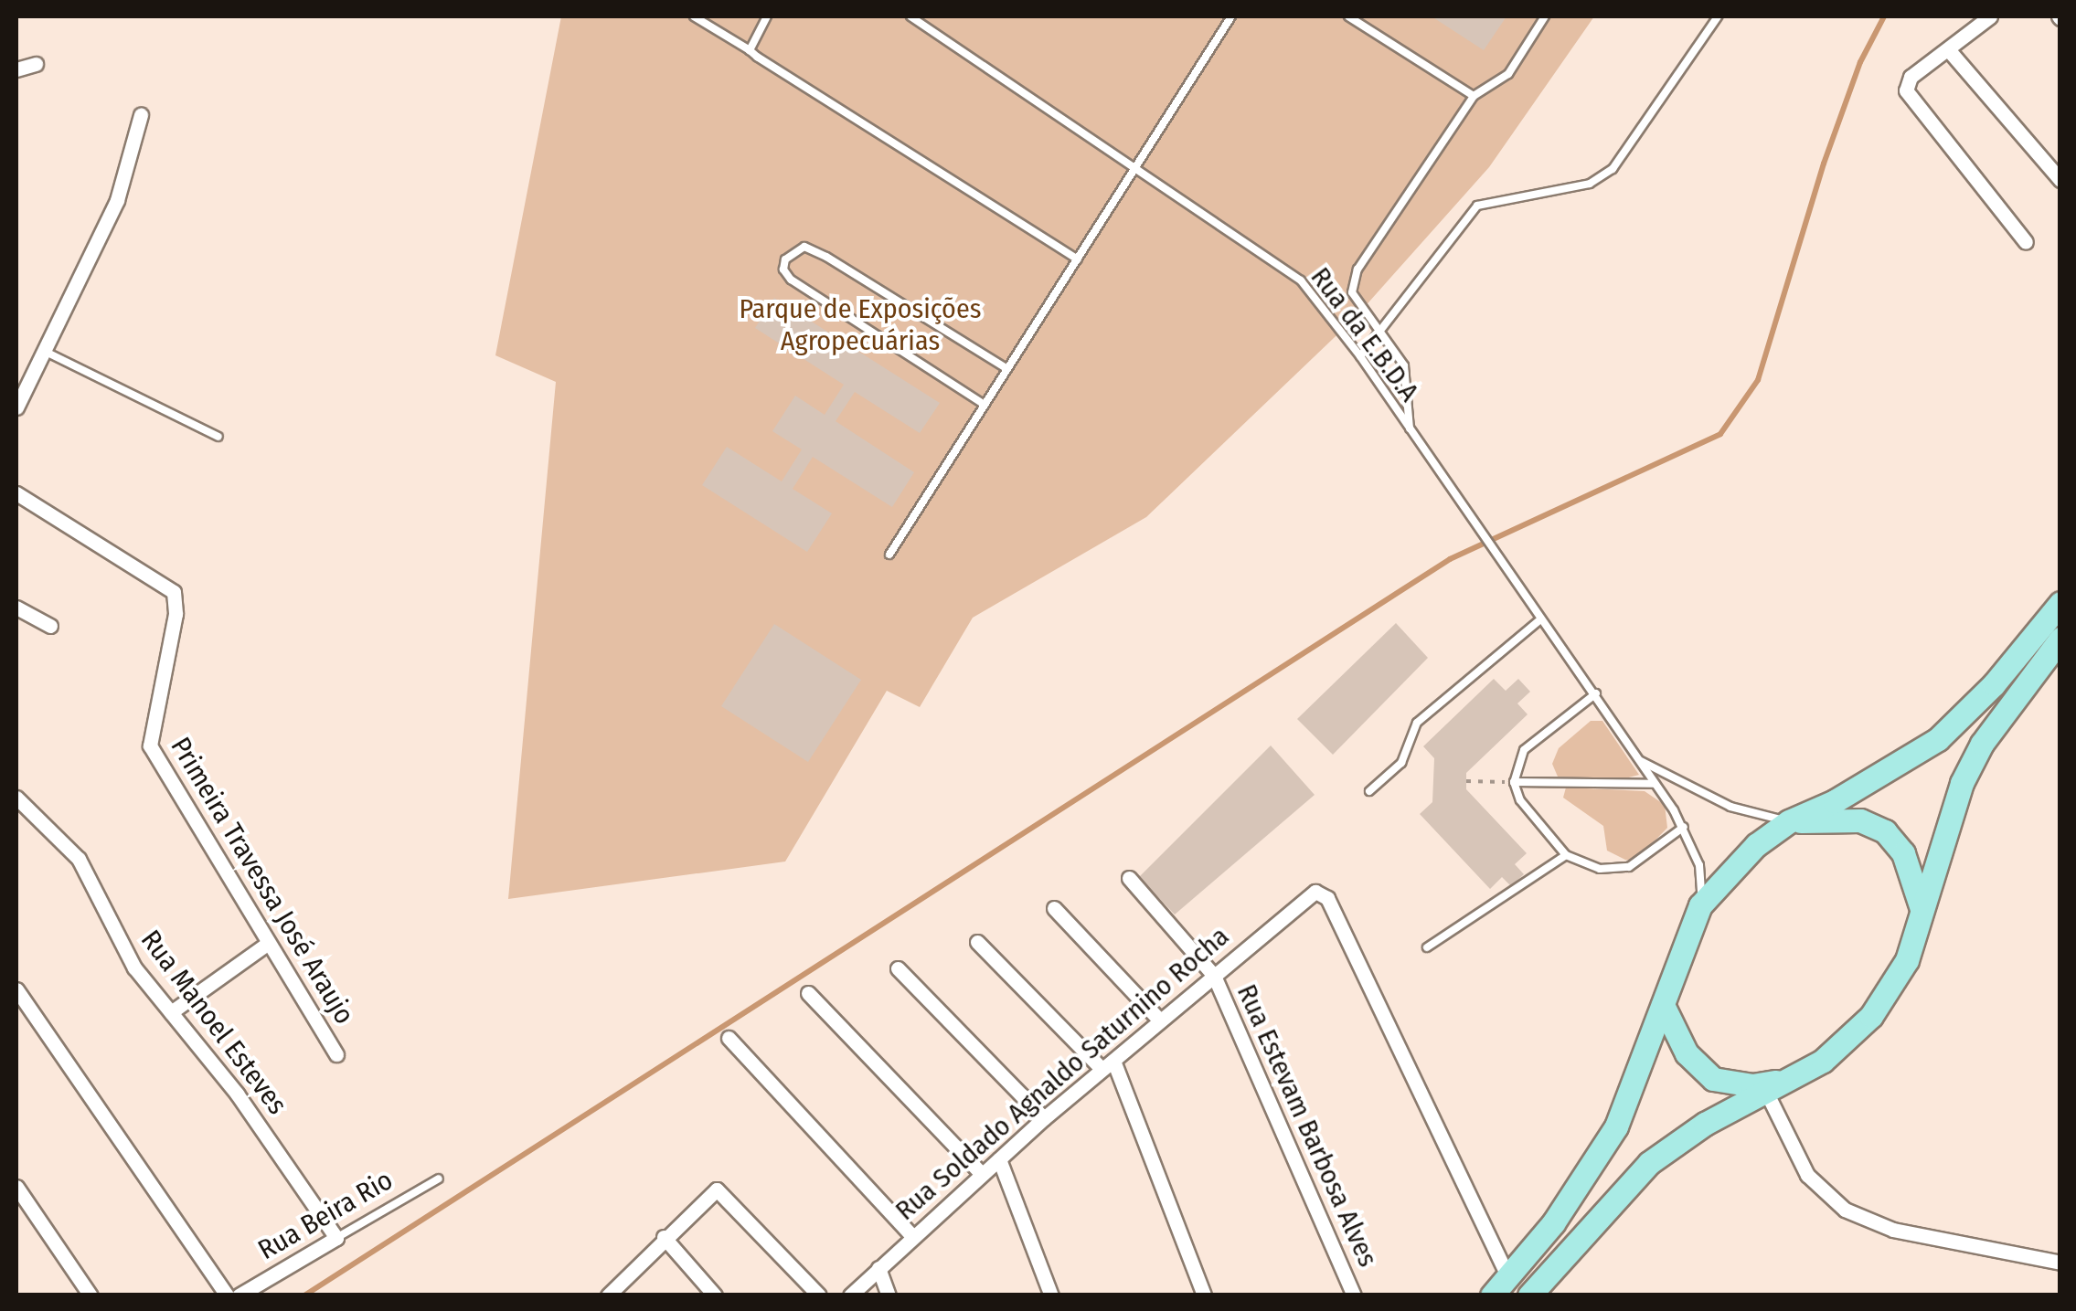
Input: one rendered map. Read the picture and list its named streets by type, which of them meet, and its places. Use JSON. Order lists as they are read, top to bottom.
{
  "streets": {
    "street": [
      "Primeira Travessa José Araujo",
      "Rua Manoel Esteves",
      "Rua Soldado Agnaldo Saturnino Rocha",
      "Rua Estevam Barbosa Alves",
      "Rua Beira Rio"
    ],
    "lane": ["Rua da E.B.D.A"]
  },
  "crossings": [
    ["Rua Manoel Esteves", "Rua Beira Rio"],
    ["Rua Soldado Agnaldo Saturnino Rocha", "Rua Estevam Barbosa Alves"]
  ],
  "parks": ["Parque de Exposições Agropecuárias"]
}
